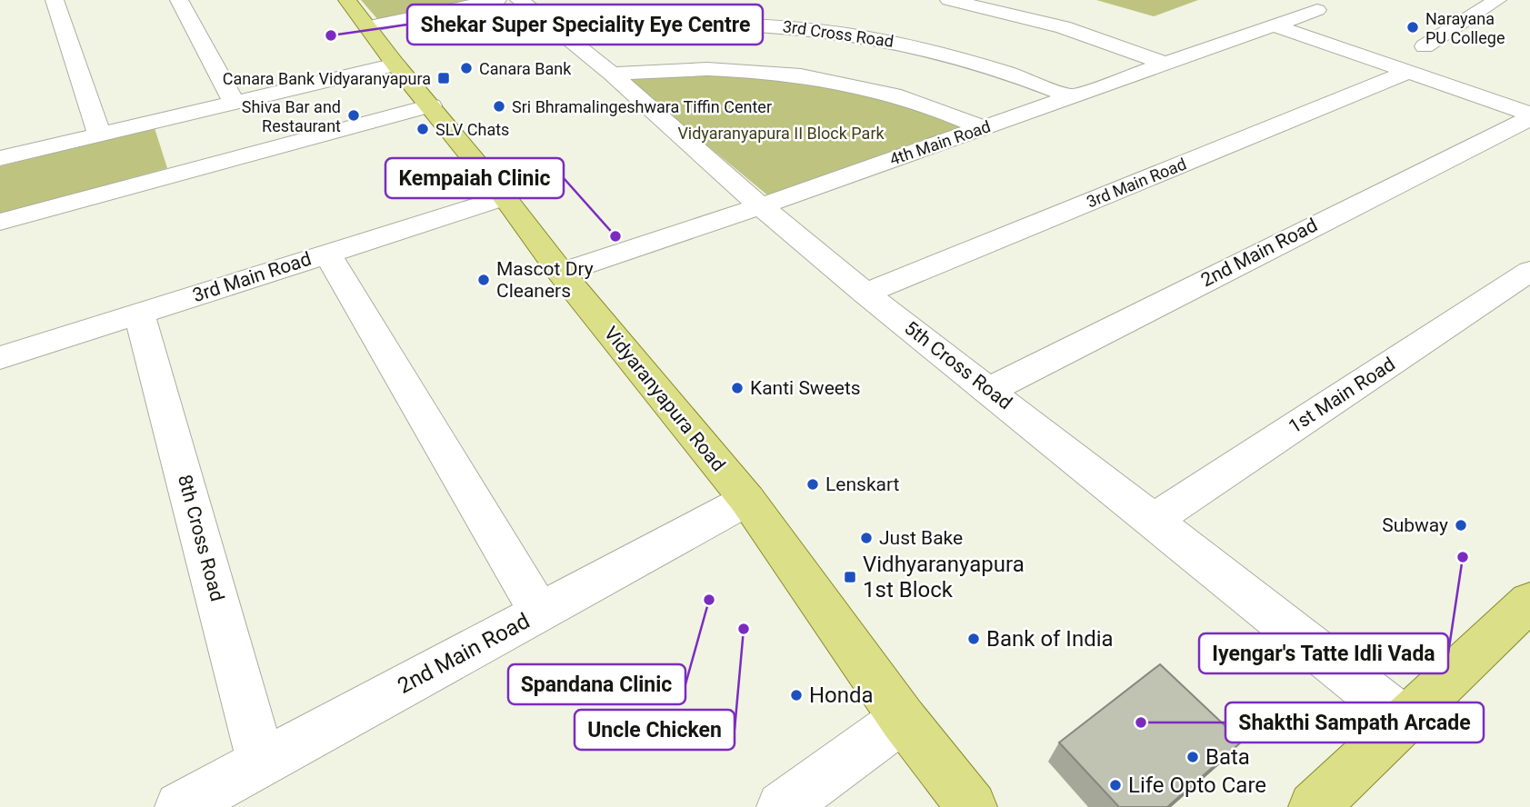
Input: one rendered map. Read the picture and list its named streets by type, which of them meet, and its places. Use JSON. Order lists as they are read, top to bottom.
{
  "streets": {
    "main road": ["Vidyaranyapura Road"],
    "street": [
      "3rd Cross Road",
      "4th Main Road",
      "3rd Main Road",
      "2nd Main Road",
      "5th Cross Road",
      "1st Main Road",
      "8th Cross Road"
    ]
  },
  "crossings": [
    ["3rd Cross Road", "4th Main Road"],
    ["3rd Cross Road", "5th Cross Road"],
    ["4th Main Road", "2nd Main Road"],
    ["4th Main Road", "5th Cross Road"],
    ["4th Main Road", "Vidyaranyapura Road"],
    ["3rd Main Road", "2nd Main Road"],
    ["3rd Main Road", "5th Cross Road"],
    ["3rd Main Road", "Vidyaranyapura Road"],
    ["3rd Main Road", "8th Cross Road"],
    ["2nd Main Road", "5th Cross Road"],
    ["2nd Main Road", "Vidyaranyapura Road"],
    ["2nd Main Road", "8th Cross Road"],
    ["5th Cross Road", "1st Main Road"]
  ],
  "parks": ["Vidyaranyapura II Block Park"],
  "places": {
    "other": [
      "Narayana PU College",
      "Shekar Super Speciality Eye Centre",
      "Canara Bank",
      "Sri Bhramalingeshwara Tiffin Center",
      "Shiva Bar and Restaurant",
      "SLV Chats",
      "Kempaiah Clinic",
      "Mascot Dry Cleaners",
      "Kanti Sweets",
      "Lenskart",
      "Subway",
      "Just Bake",
      "Iyengar's Tatte Idli Vada",
      "Spandana Clinic",
      "Uncle Chicken",
      "Bank of India",
      "Honda",
      "Shakthi Sampath Arcade",
      "Bata",
      "Life Opto Care"
    ],
    "transit": ["Canara Bank Vidyaranyapura", "Vidhyaranyapura 1st Block"]
  }
}
